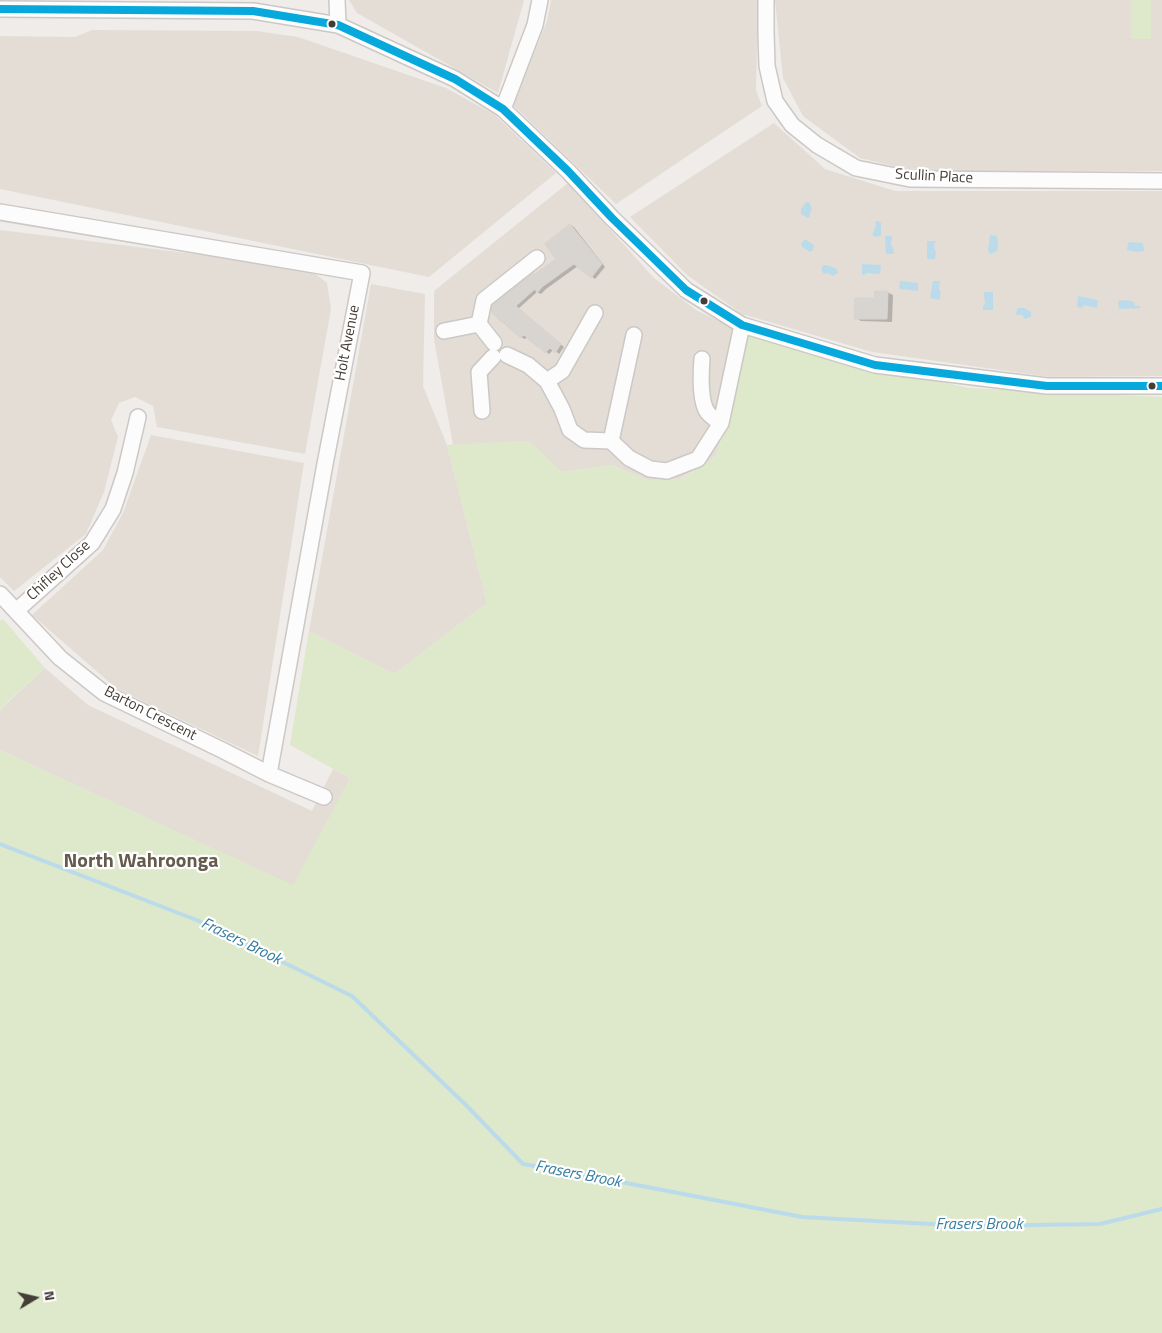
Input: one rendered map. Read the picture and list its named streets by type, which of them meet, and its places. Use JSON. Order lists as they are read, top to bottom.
{
  "streets": {
    "street": [
      "Scullin Place",
      "Holt Avenue",
      "Chifley Close",
      "Barton Crescent"
    ]
  },
  "crossings": [
    ["Holt Avenue", "Barton Crescent"],
    ["Chifley Close", "Barton Crescent"]
  ],
  "districts": ["North Wahroonga"],
  "water": ["Frasers Brook"],
  "north": "right"
}
